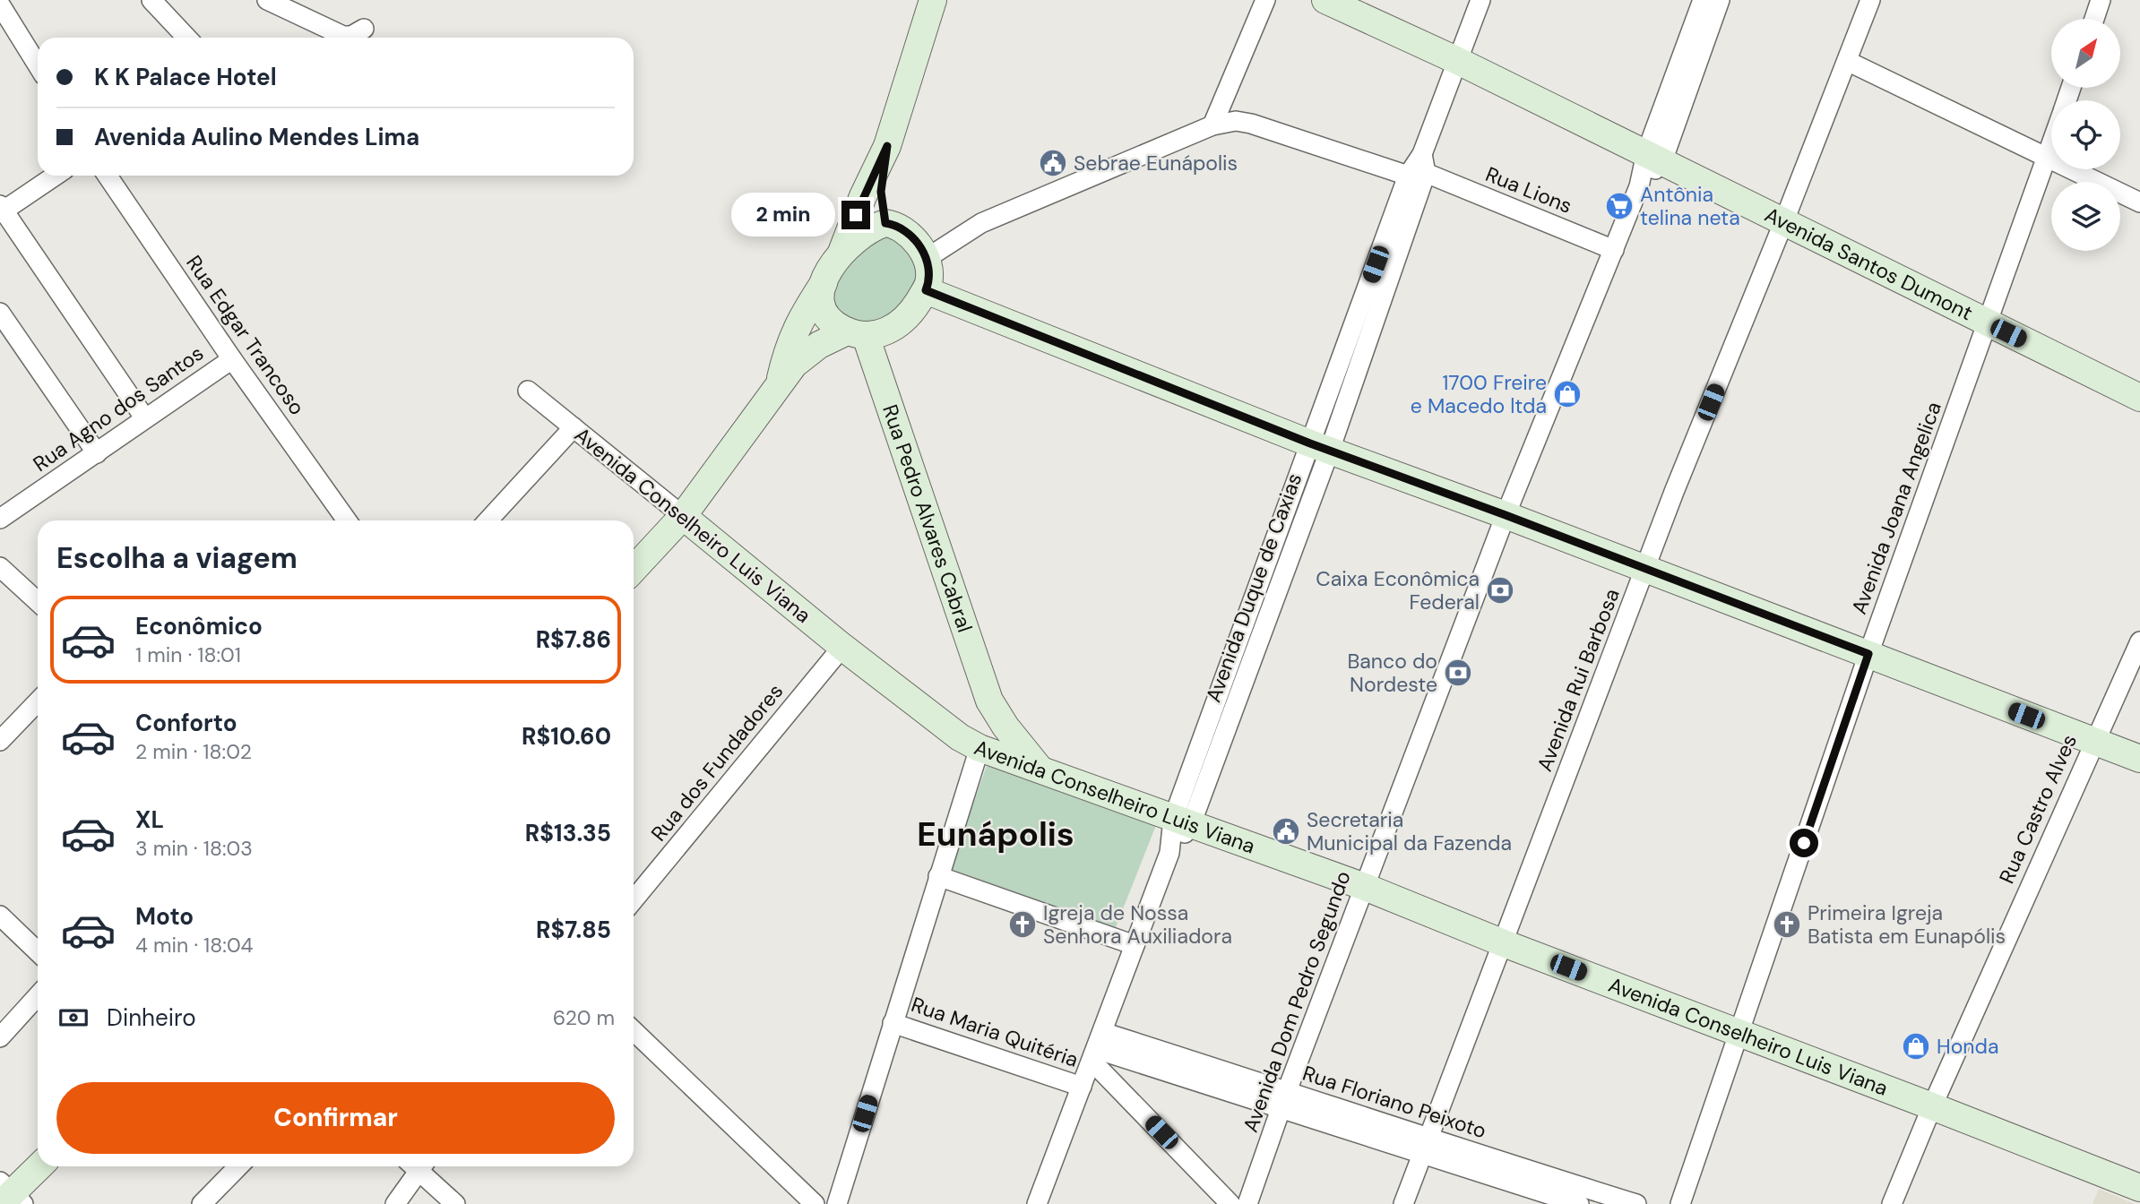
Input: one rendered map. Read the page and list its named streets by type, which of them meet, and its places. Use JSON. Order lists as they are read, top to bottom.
{
  "streets": {
    "main road": ["Avenida Santos Dumont", "Rua Pedro Alvares Cabral", "Avenida Conselheiro Luis Viana"],
    "street": [
      "Rua Lions",
      "Rua Edgar Trancoso",
      "Rua Agno dos Santos",
      "Avenida Joana Angelica",
      "Avenida Duque de Caxias",
      "Avenida Rui Barbosa",
      "Rua dos Fundadores",
      "Rua Castro Alves",
      "Avenida Dom Pedro Segundo",
      "Rua Maria Quitéria",
      "Rua Floriano Peixoto"
    ]
  },
  "crossings": [
    ["Rua Lions", "Rua Pedro Alvares Cabral"],
    ["Rua Lions", "Avenida Duque de Caxias"],
    ["Rua Lions", "Avenida Dom Pedro Segundo"],
    ["Avenida Santos Dumont", "Avenida Joana Angelica"],
    ["Avenida Santos Dumont", "Avenida Duque de Caxias"],
    ["Avenida Santos Dumont", "Avenida Rui Barbosa"],
    ["Avenida Santos Dumont", "Avenida Dom Pedro Segundo"],
    ["Rua Edgar Trancoso", "Rua Agno dos Santos"],
    ["Avenida Joana Angelica", "Avenida Conselheiro Luis Viana"],
    ["Rua Pedro Alvares Cabral", "Avenida Conselheiro Luis Viana"],
    ["Avenida Conselheiro Luis Viana", "Avenida Duque de Caxias"],
    ["Avenida Conselheiro Luis Viana", "Avenida Rui Barbosa"],
    ["Avenida Conselheiro Luis Viana", "Rua dos Fundadores"],
    ["Avenida Conselheiro Luis Viana", "Rua Castro Alves"],
    ["Avenida Conselheiro Luis Viana", "Avenida Dom Pedro Segundo"],
    ["Avenida Duque de Caxias", "Rua Maria Quitéria"],
    ["Avenida Duque de Caxias", "Rua Floriano Peixoto"],
    ["Avenida Rui Barbosa", "Rua Floriano Peixoto"],
    ["Avenida Dom Pedro Segundo", "Rua Floriano Peixoto"],
    ["Rua Maria Quitéria", "Rua Floriano Peixoto"]
  ],
  "districts": ["Eunápolis"],
  "places": {
    "public building": ["Sebrae Eunápolis", "Secretaria Municipal da Fazenda"],
    "supermarket": ["Antônia telina neta"],
    "shop": ["1700 Freire e Macedo ltda", "Honda"],
    "bank": ["Caixa Econômica Federal", "Banco do Nordeste"],
    "church": ["Igreja de Nossa Senhora Auxiliadora", "Primeira Igreja Batista em Eunapólis"]
  },
  "north": "top right",
  "page": {
    "banner": ["K K Palace Hotel", "Avenida Aulino Mendes Lima"],
    "bubble": "2 min",
    "heading": "Escolha a viagem",
    "list": [
      {
        "name": "Econômico",
        "note": "1 min · 18:01",
        "value": "R$7.86"
      },
      {
        "name": "Conforto",
        "note": "2 min · 18:02",
        "value": "R$10.60"
      },
      {
        "name": "XL",
        "note": "3 min · 18:03",
        "value": "R$13.35"
      },
      {
        "name": "Moto",
        "note": "4 min · 18:04",
        "value": "R$7.85"
      }
    ],
    "pay": ["Dinheiro", "620 m"],
    "buttons": "Confirmar"
  }
}
